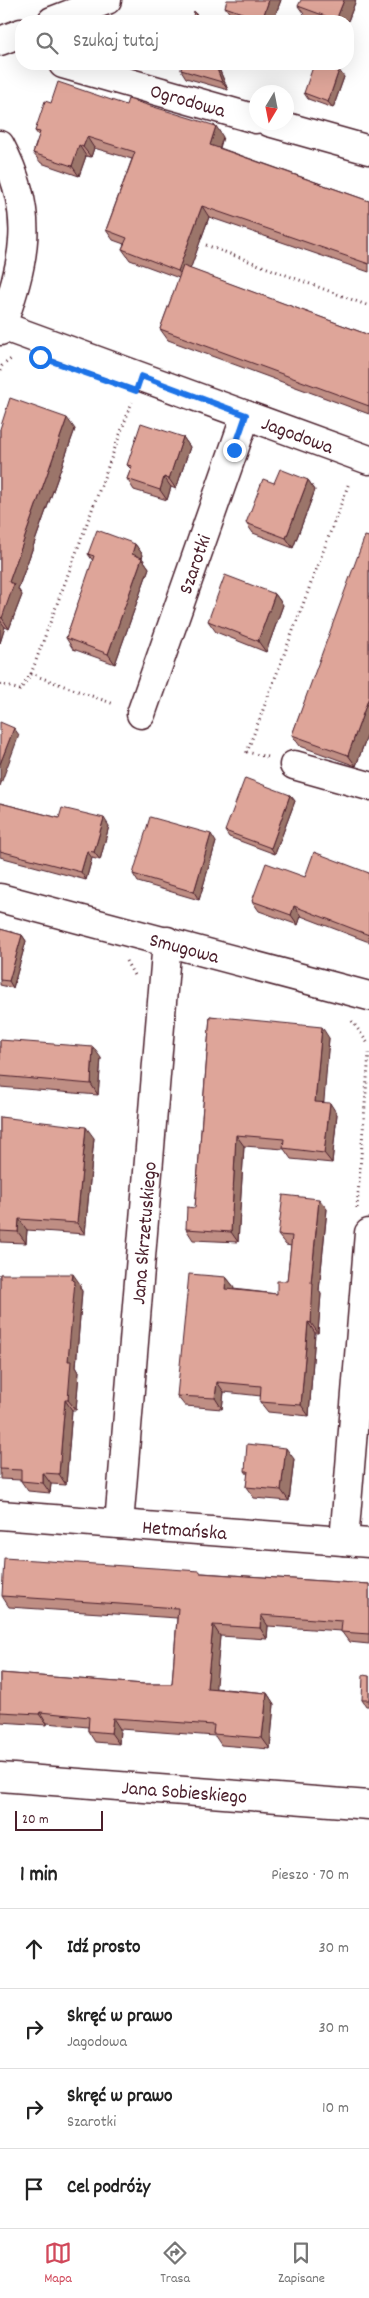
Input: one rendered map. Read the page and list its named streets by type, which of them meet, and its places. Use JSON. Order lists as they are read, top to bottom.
{
  "streets": {
    "street": [
      "Ogrodowa",
      "Jagodowa",
      "Szarotki",
      "Smugowa",
      "Jana Skrzetuskiego",
      "Hetmańska",
      "Jana Sobieskiego"
    ]
  },
  "crossings": [
    ["Jagodowa", "Szarotki"],
    ["Smugowa", "Jana Skrzetuskiego"],
    ["Jana Skrzetuskiego", "Hetmańska"]
  ],
  "scale_bar": "20 m",
  "north": "bottom",
  "page": {
    "search": "Szukaj tutaj",
    "scale": "20 m",
    "heading": ["1 min", "Pieszo · 70 m"],
    "list": [
      ["Idź prosto", "30 m"],
      ["Skręć w prawo", "Jagodowa", "30 m"],
      ["Skręć w prawo", "Szarotki", "10 m"],
      "Cel podróży"
    ],
    "nav": ["Mapa", "Trasa", "Zapisane"]
  }
}
